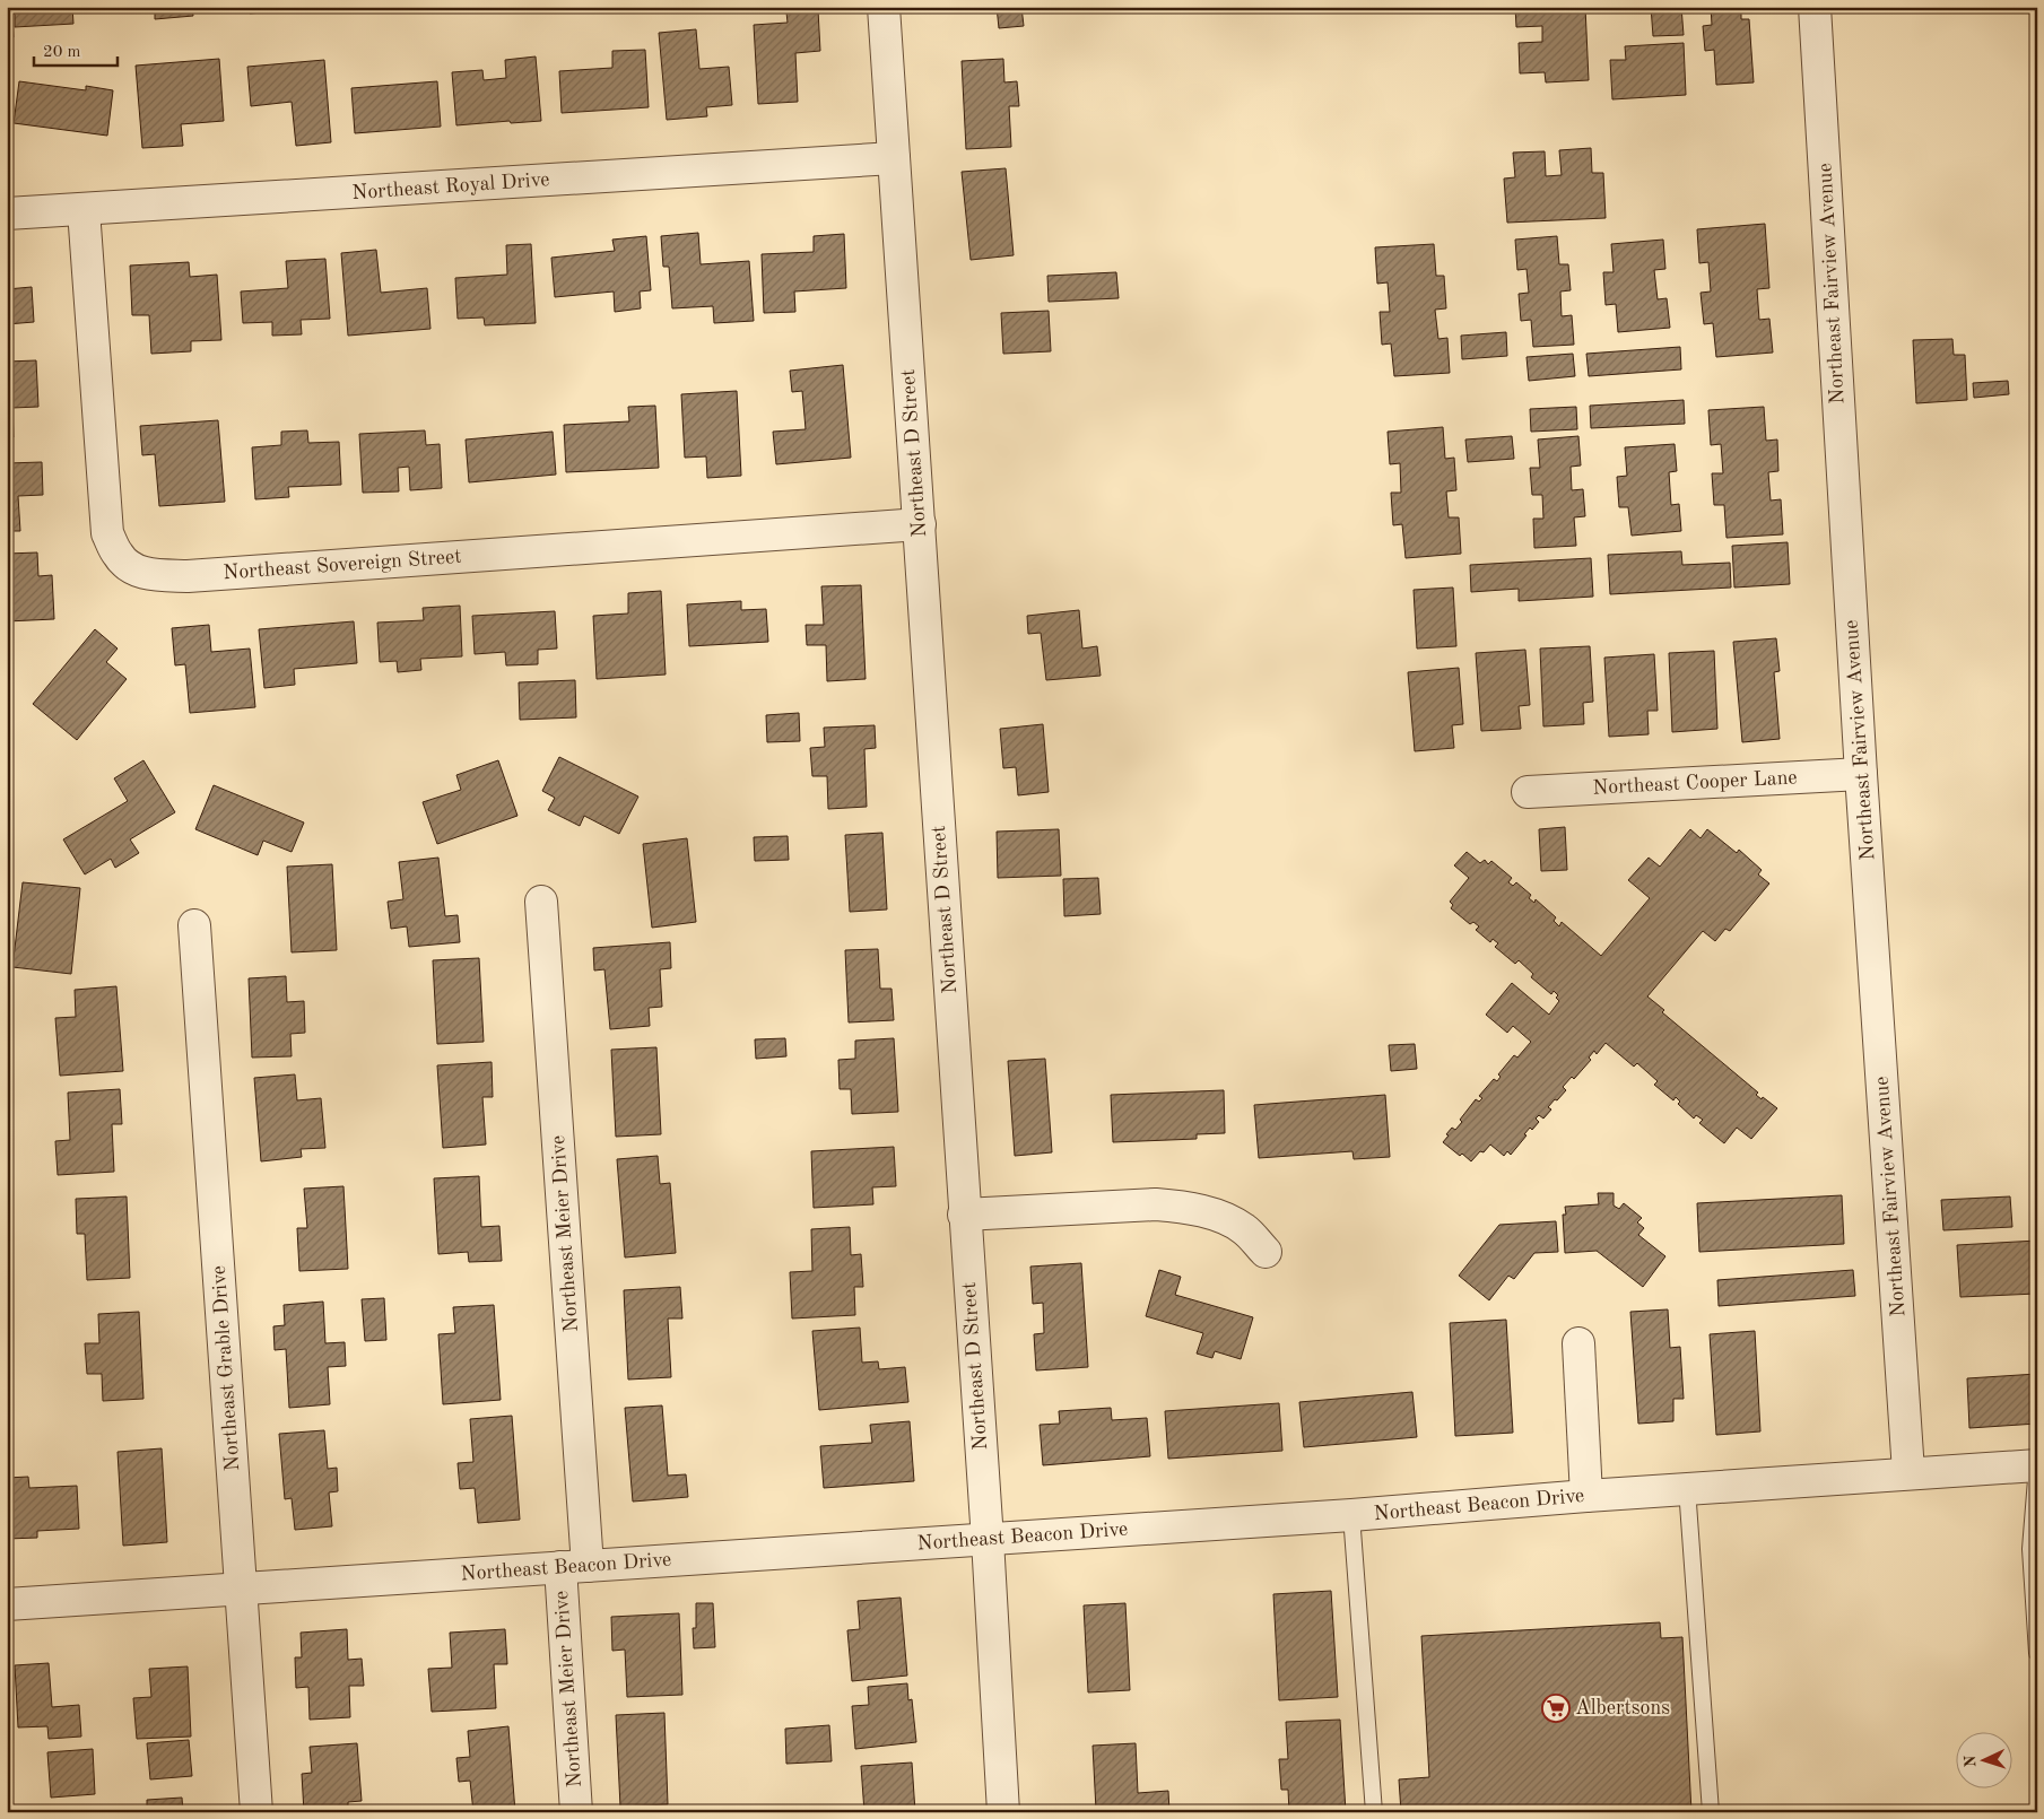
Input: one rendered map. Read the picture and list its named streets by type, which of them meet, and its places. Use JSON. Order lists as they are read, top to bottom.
{
  "streets": {
    "street": [
      "Northeast Royal Drive",
      "Northeast Fairview Avenue",
      "Northeast D Street",
      "Northeast Sovereign Street",
      "Northeast Cooper Lane",
      "Northeast Meier Drive",
      "Northeast Grable Drive",
      "Northeast Beacon Drive"
    ]
  },
  "crossings": [
    ["Northeast Royal Drive", "Northeast D Street"],
    ["Northeast Royal Drive", "Northeast Sovereign Street"],
    ["Northeast Fairview Avenue", "Northeast Cooper Lane"],
    ["Northeast Fairview Avenue", "Northeast Beacon Drive"],
    ["Northeast D Street", "Northeast Sovereign Street"],
    ["Northeast D Street", "Northeast Beacon Drive"],
    ["Northeast Meier Drive", "Northeast Beacon Drive"],
    ["Northeast Grable Drive", "Northeast Beacon Drive"]
  ],
  "places": {
    "supermarket": ["Albertsons"]
  },
  "scale_bar": "20 m",
  "north": "left"
}
